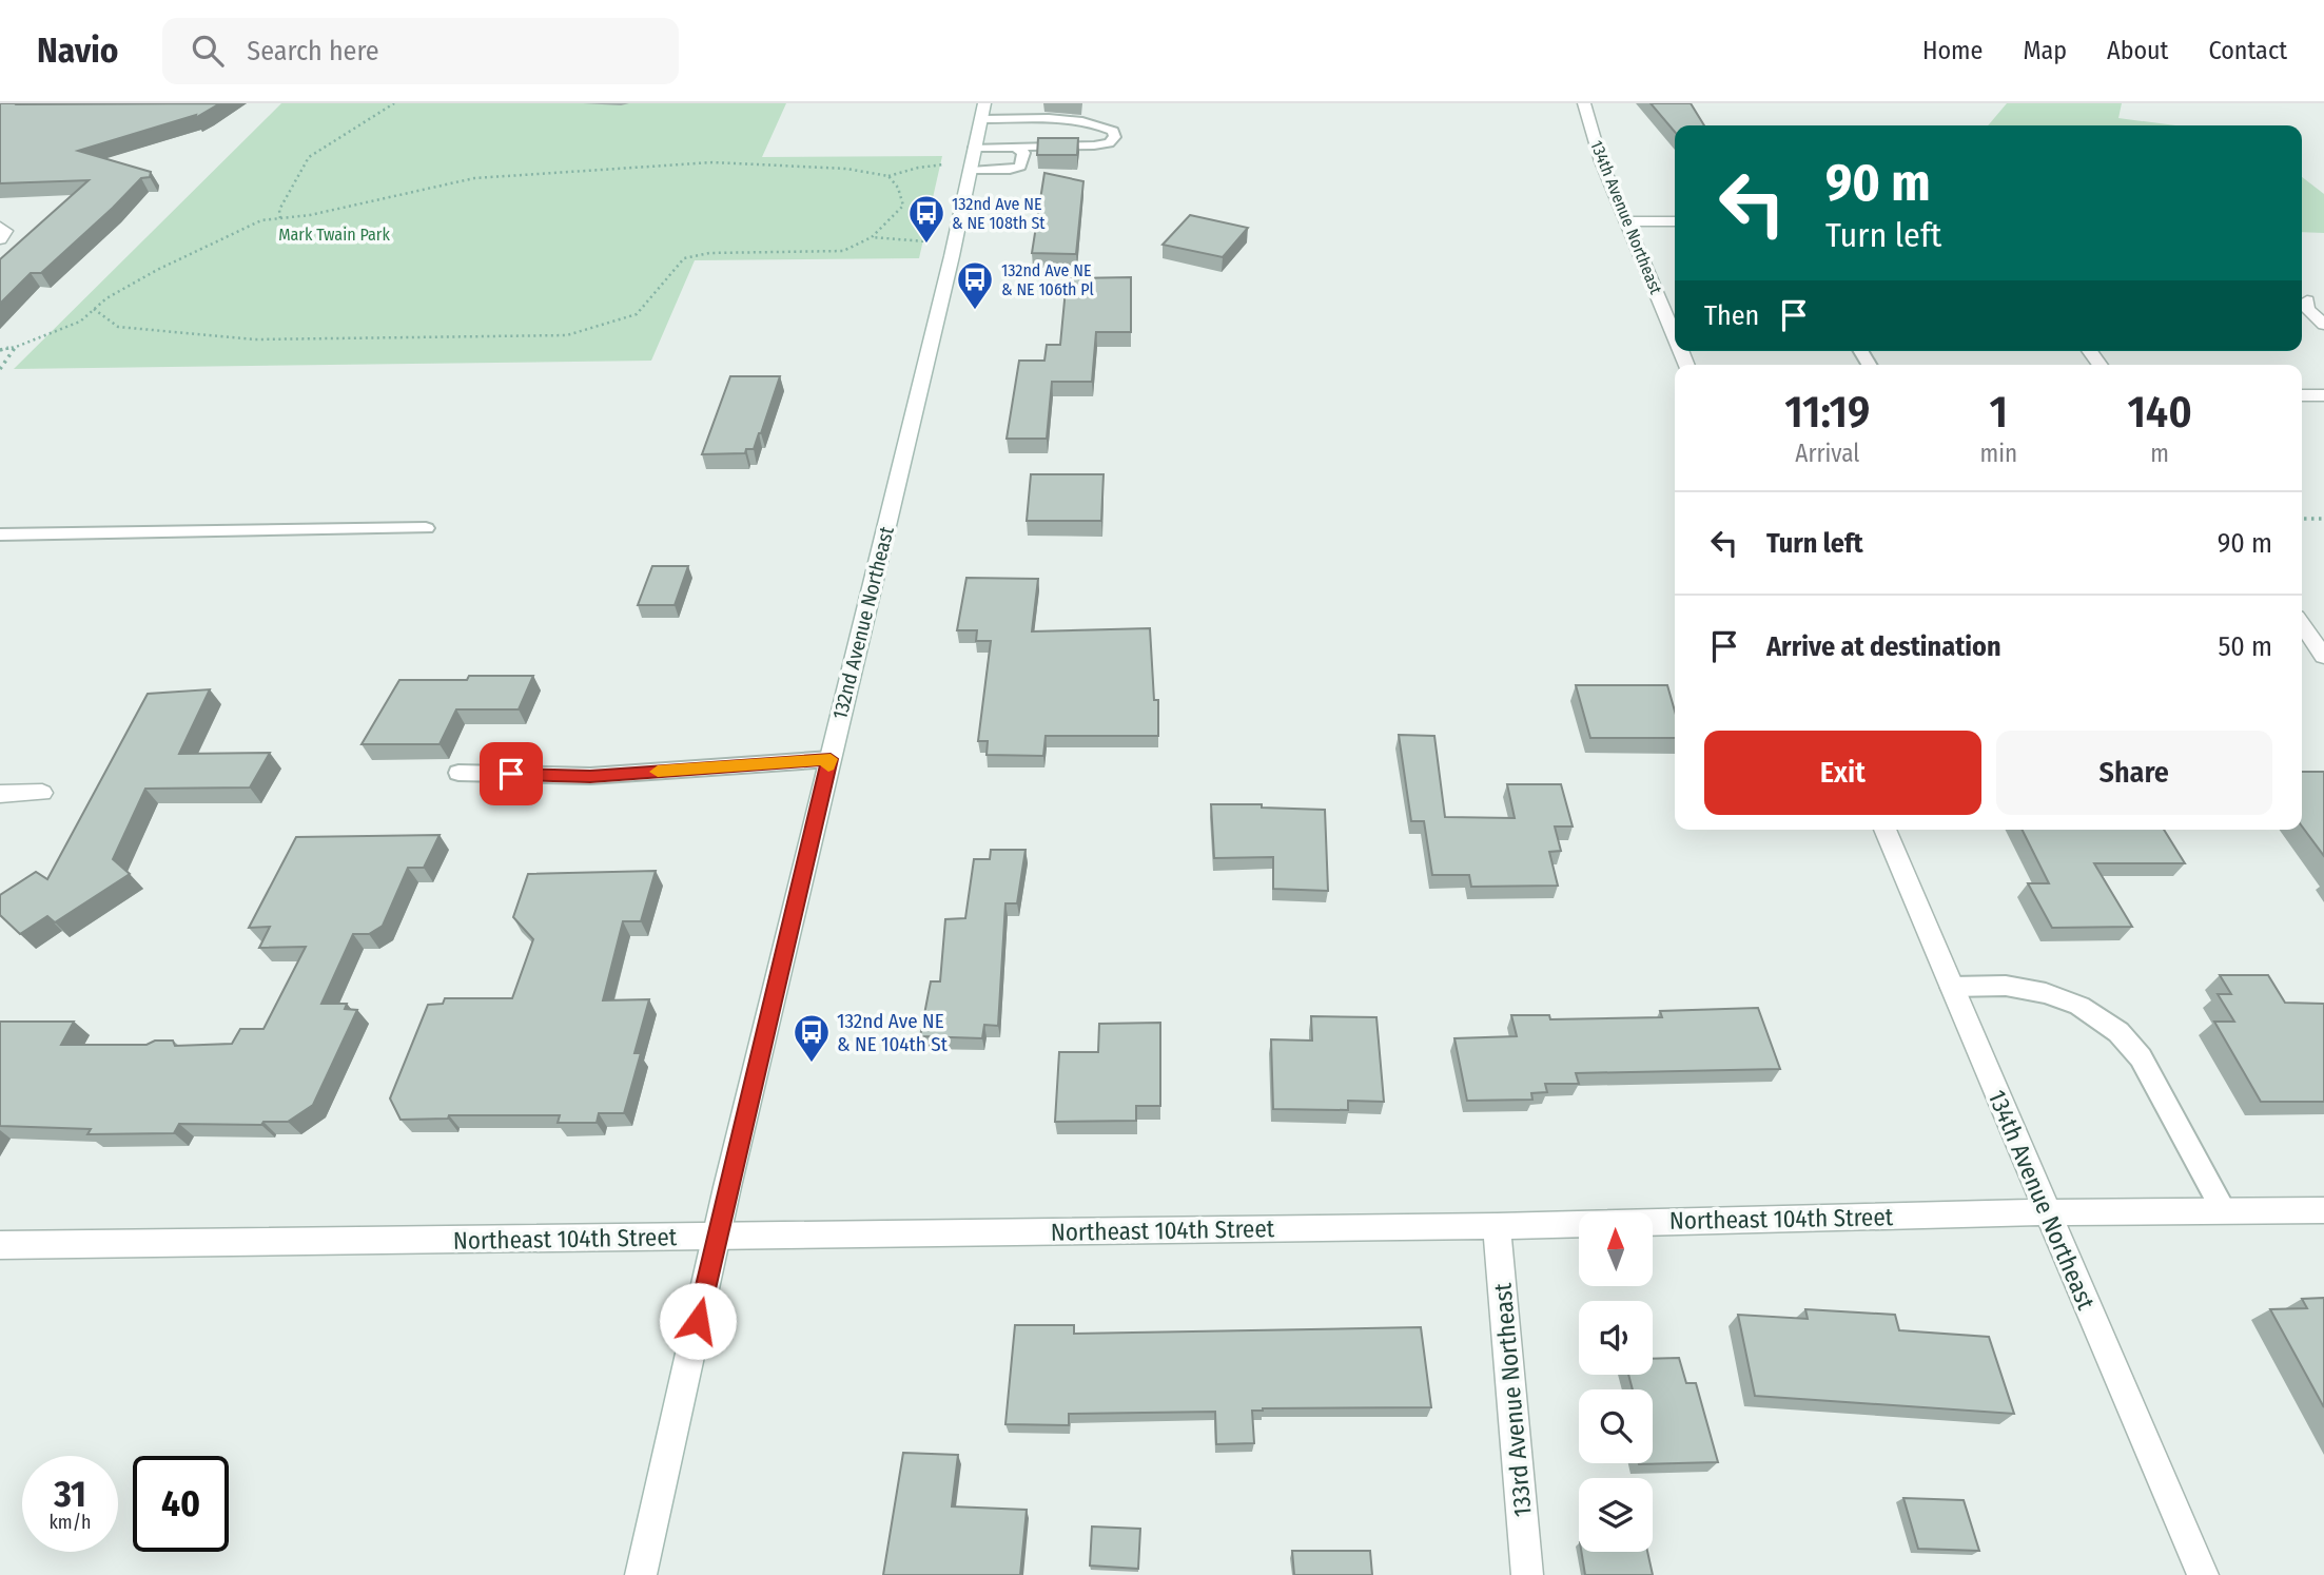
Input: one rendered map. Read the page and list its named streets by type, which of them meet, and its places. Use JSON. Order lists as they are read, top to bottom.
{
  "streets": {
    "street": [
      "134th Avenue Northeast",
      "132nd Avenue Northeast",
      "Northeast 104th Street",
      "133rd Avenue Northeast"
    ]
  },
  "crossings": [
    ["134th Avenue Northeast", "Northeast 104th Street"],
    ["132nd Avenue Northeast", "Northeast 104th Street"],
    ["Northeast 104th Street", "133rd Avenue Northeast"]
  ],
  "parks": ["Mark Twain Park"],
  "places": {
    "bus stop": ["132nd Ave NE & NE 108th St", "132nd Ave NE & NE 106th Pl", "132nd Ave NE & NE 104th St"]
  },
  "north": "top",
  "page": {
    "header": "Navio",
    "search": "Search here",
    "nav": [
      "Home",
      "Map",
      "About",
      "Contact"
    ],
    "turn": ["90 m", "Turn left"],
    "then": "Then",
    "eta": [
      "11:19",
      "Arrival",
      "1",
      "min",
      "140",
      "m"
    ],
    "list": [
      {
        "name": "Turn left",
        "value": "90 m"
      },
      {
        "name": "Arrive at destination",
        "value": "50 m"
      }
    ],
    "buttons": ["Exit", "Share"],
    "speed": "31 km/h",
    "limit": "40"
  }
}
